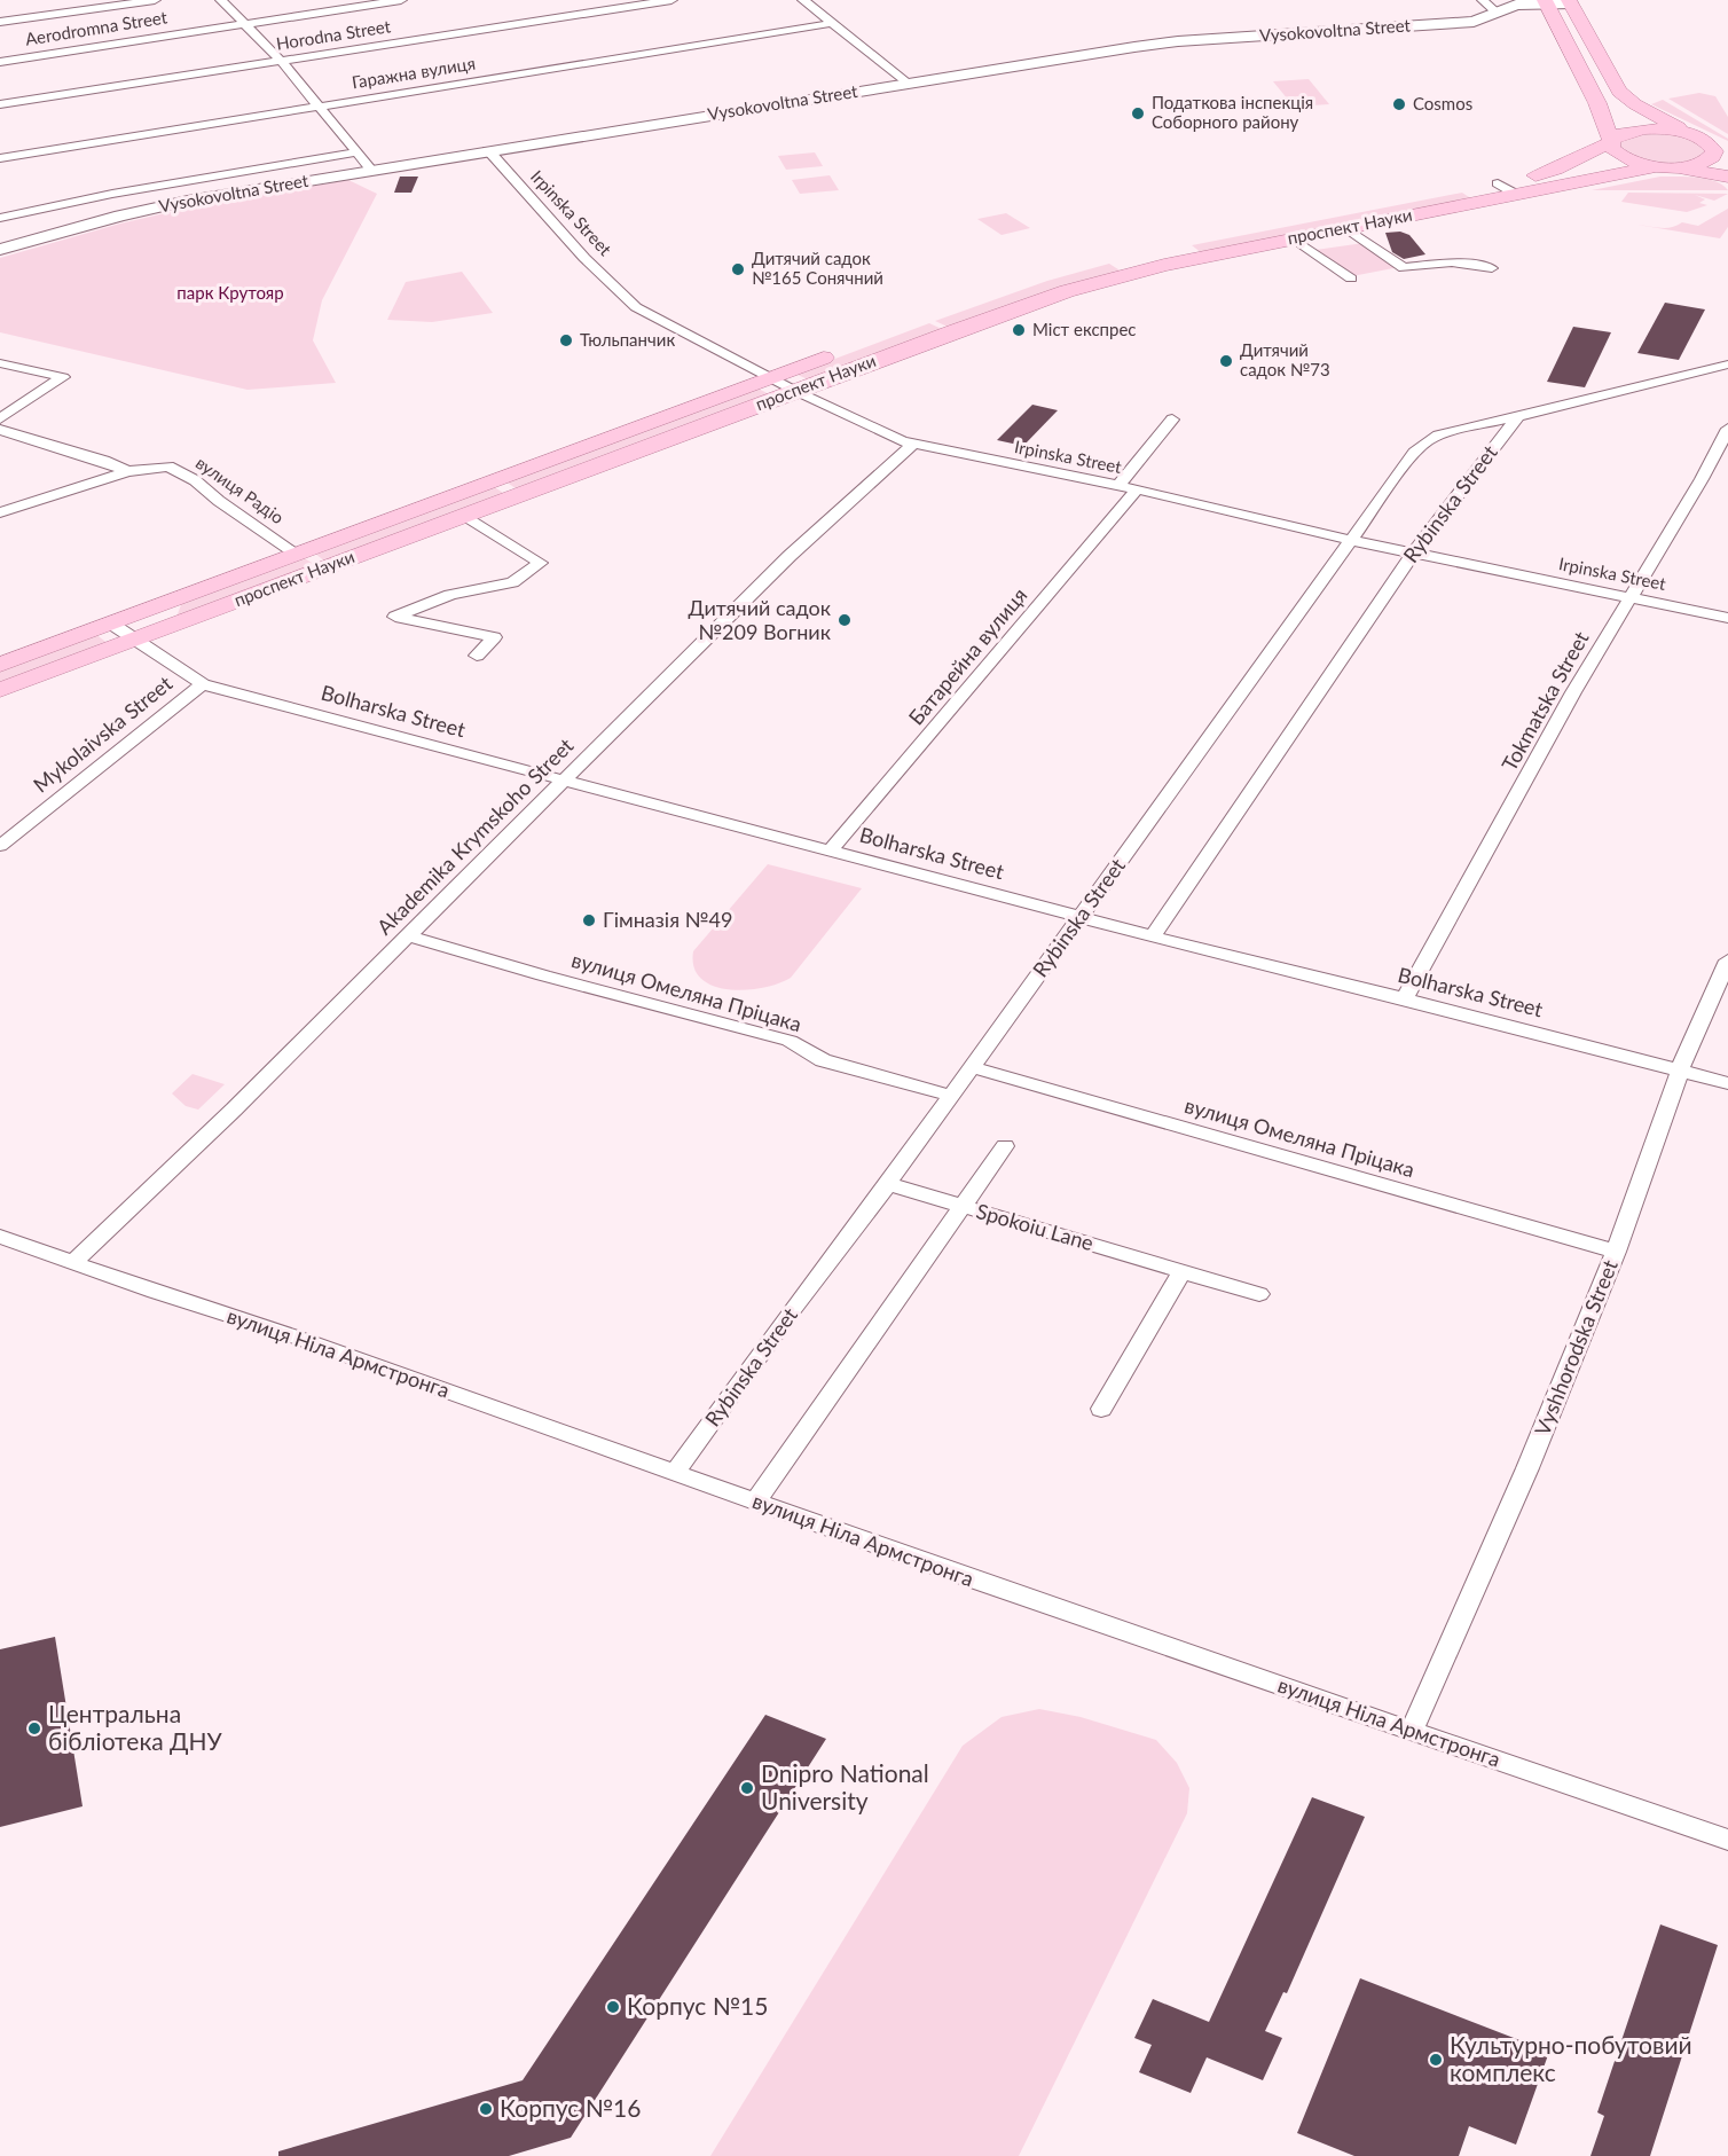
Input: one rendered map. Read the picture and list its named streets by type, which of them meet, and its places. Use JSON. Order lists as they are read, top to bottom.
{
  "streets": {
    "main road": ["Vysokovoltna Street", "проспект Науки"],
    "street": [
      "Aerodromna Street",
      "Horodna Street",
      "Гаражна вулиця",
      "Irpinska Street",
      "вулиця Радіо",
      "Rybinska Street",
      "Батарейна вулиця",
      "Tokmatska Street",
      "Bolharska Street",
      "Mykolaivska Street",
      "Akademika Krymskoho Street",
      "вулиця Омеляна Пріцака",
      "Spokoiu Lane",
      "Vyshhorodska Street",
      "вулиця Ніла Армстронга"
    ]
  },
  "crossings": [
    ["Vysokovoltna Street", "Irpinska Street"],
    ["Irpinska Street", "проспект Науки"],
    ["Irpinska Street", "Rybinska Street"],
    ["Irpinska Street", "Батарейна вулиця"],
    ["Irpinska Street", "Tokmatska Street"],
    ["Irpinska Street", "Akademika Krymskoho Street"],
    ["проспект Науки", "вулиця Радіо"],
    ["проспект Науки", "Bolharska Street"],
    ["Rybinska Street", "Bolharska Street"],
    ["Rybinska Street", "вулиця Омеляна Пріцака"],
    ["Rybinska Street", "Spokoiu Lane"],
    ["Rybinska Street", "вулиця Ніла Армстронга"],
    ["Батарейна вулиця", "Bolharska Street"],
    ["Tokmatska Street", "Bolharska Street"],
    ["Bolharska Street", "Mykolaivska Street"],
    ["Bolharska Street", "Akademika Krymskoho Street"],
    ["Bolharska Street", "Vyshhorodska Street"],
    ["Akademika Krymskoho Street", "вулиця Омеляна Пріцака"],
    ["Akademika Krymskoho Street", "вулиця Ніла Армстронга"],
    ["вулиця Омеляна Пріцака", "Vyshhorodska Street"],
    ["Vyshhorodska Street", "вулиця Ніла Армстронга"]
  ],
  "parks": ["парк Крутояр"],
  "places": [
    "Cosmos",
    "Податкова інспекція Соборного району",
    "Дитячий садок №165 Сонячний",
    "Міст експрес",
    "Тюльпанчик",
    "Дитячий садок №73",
    "Дитячий садок №209 Вогник",
    "Гімназія №49",
    "Центральна бібліотека ДНУ",
    "Dnipro National University",
    "Корпус №15",
    "Культурно-побутовий комплекс",
    "Корпус №16"
  ]
}
